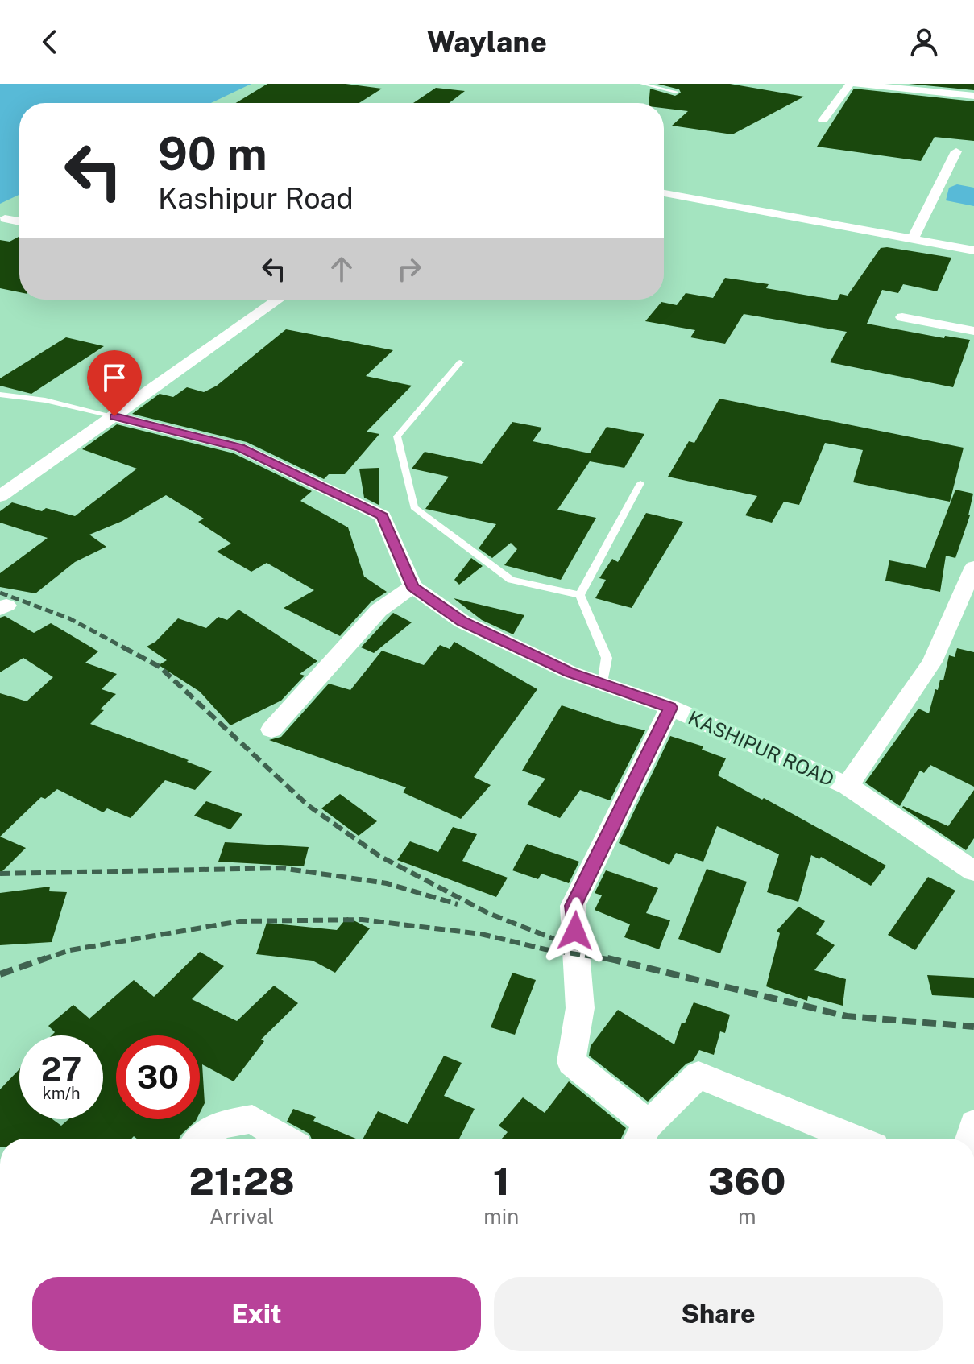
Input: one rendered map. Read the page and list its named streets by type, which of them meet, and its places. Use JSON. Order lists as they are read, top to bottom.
{
  "streets": {
    "street": ["KASHIPUR ROAD"]
  },
  "page": {
    "header": "Waylane",
    "turn": ["90 m", "Kashipur Road"],
    "speed": "27 km/h",
    "limit": "30",
    "eta": [
      "21:28",
      "Arrival",
      "1",
      "min",
      "360",
      "m"
    ],
    "buttons": ["Exit", "Share"]
  }
}
